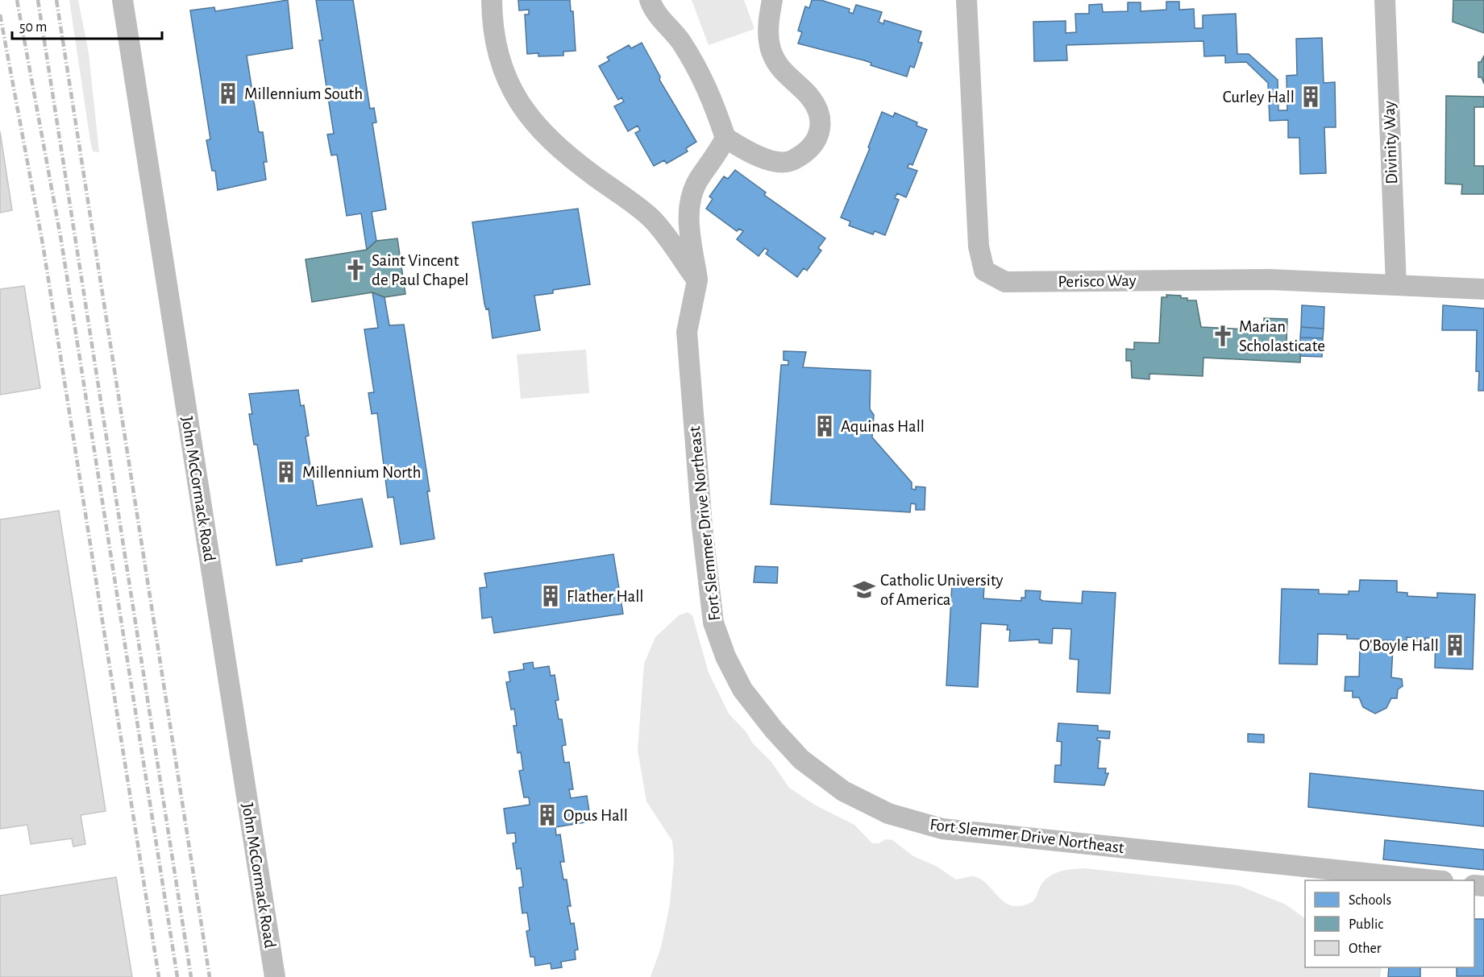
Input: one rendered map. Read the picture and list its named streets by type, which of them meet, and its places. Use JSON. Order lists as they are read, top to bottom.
{
  "streets": {
    "street": [
      "Divinity Way",
      "Perisco Way",
      "John McCormack Road",
      "Fort Slemmer Drive Northeast"
    ]
  },
  "crossings": [
    ["Divinity Way", "Perisco Way"]
  ],
  "places": {
    "building": [
      "Millennium South",
      "Curley Hall",
      "Aquinas Hall",
      "Millennium North",
      "Flather Hall",
      "O'Boyle Hall",
      "Opus Hall"
    ],
    "church": ["Saint Vincent de Paul Chapel", "Marian Scholasticate"],
    "school or university": ["Catholic University of America"]
  },
  "legend": ["Schools", "Public", "Other"],
  "scale_bar": "50 m"
}
